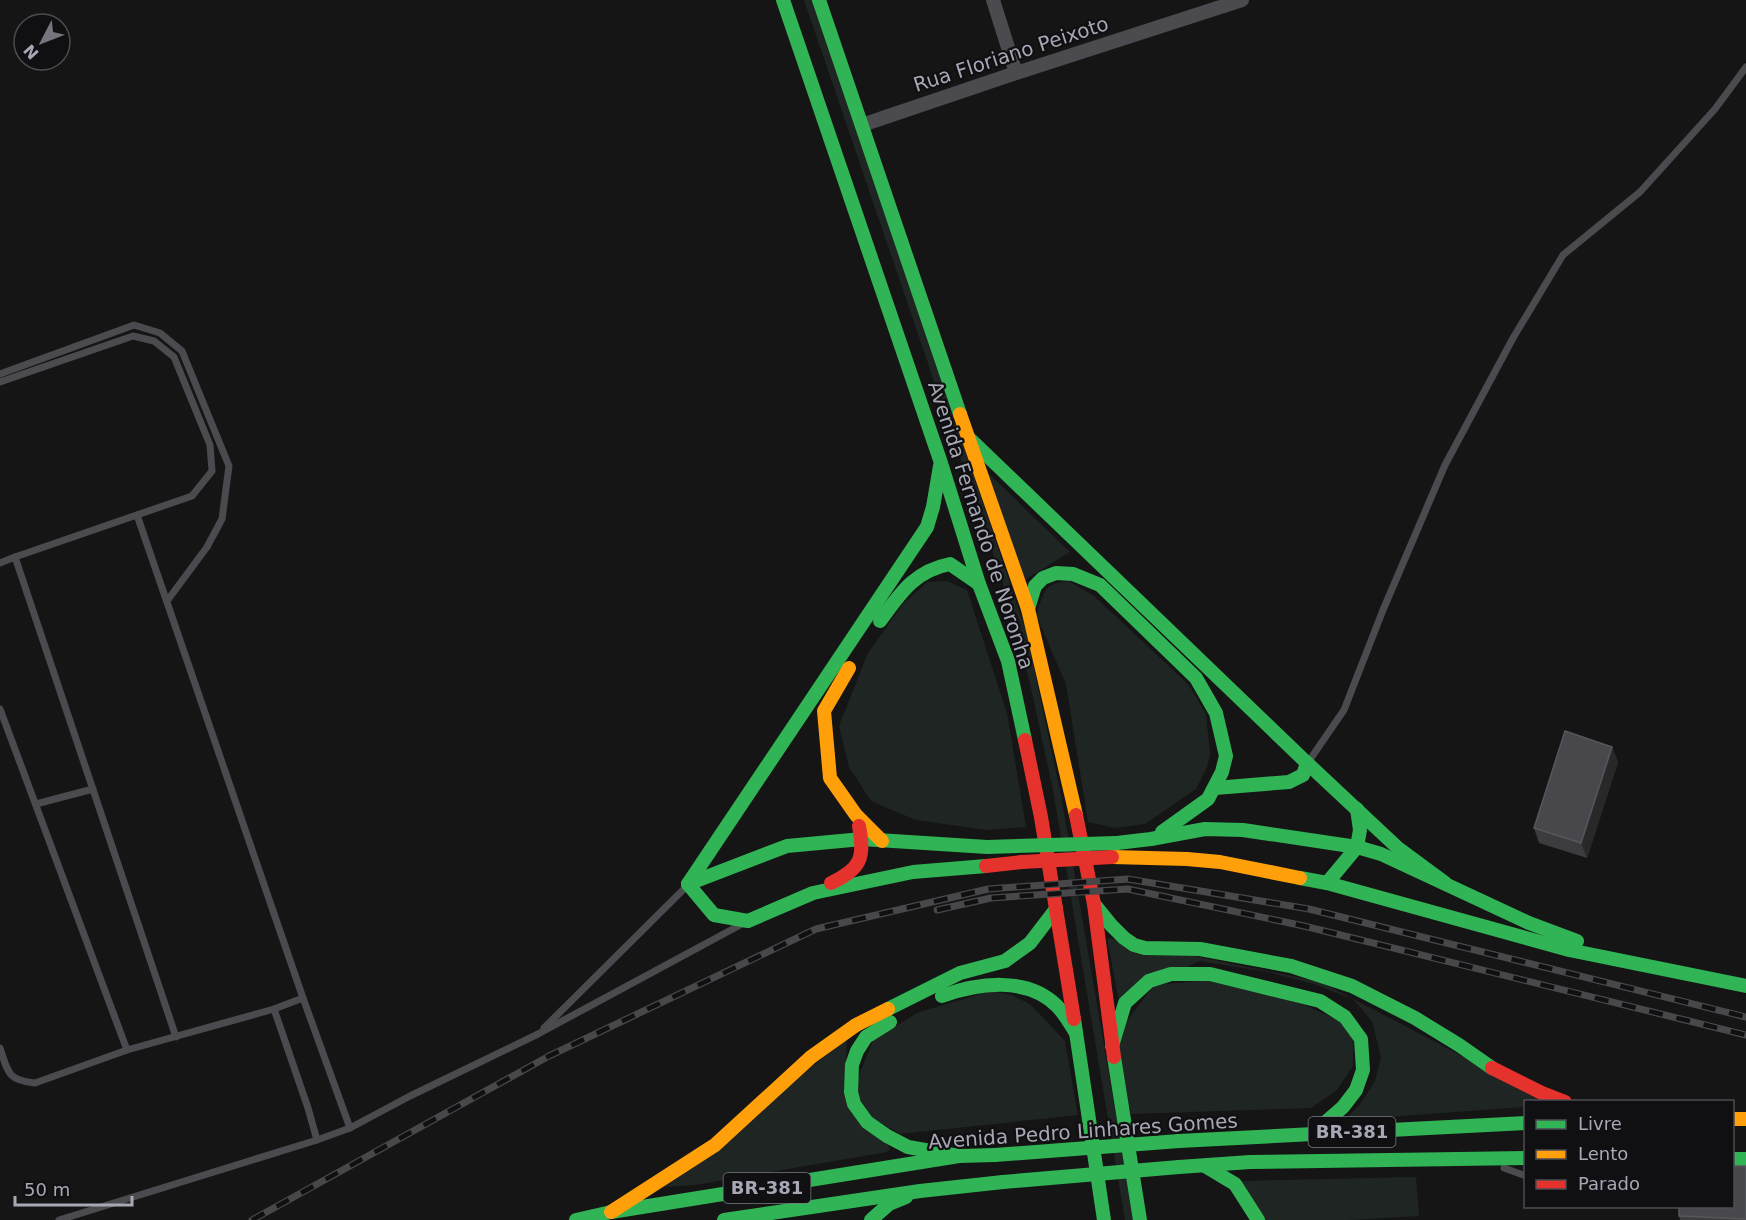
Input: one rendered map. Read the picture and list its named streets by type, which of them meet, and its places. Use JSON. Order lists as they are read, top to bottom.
{
  "streets": {
    "main road": ["Avenida Fernando de Noronha", "Avenida Pedro Linhares Gomes", "BR-381"],
    "street": ["Rua Floriano Peixoto"]
  },
  "crossings": [
    ["Rua Floriano Peixoto", "Avenida Fernando de Noronha"]
  ],
  "legend": ["Livre", "Lento", "Parado"],
  "scale_bar": "50 m",
  "north": "bottom left"
}
